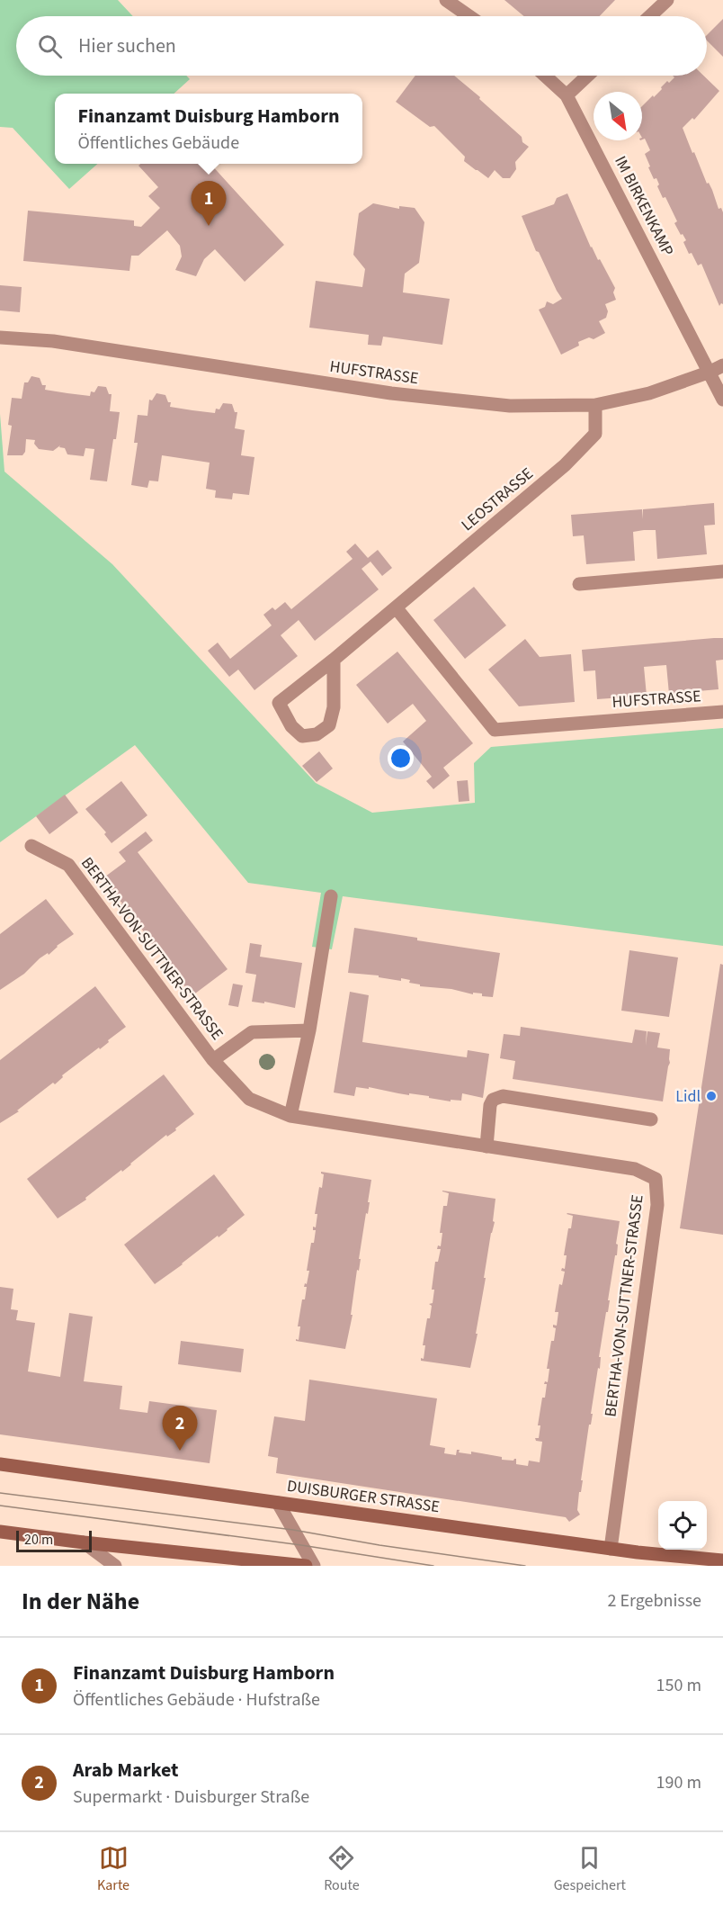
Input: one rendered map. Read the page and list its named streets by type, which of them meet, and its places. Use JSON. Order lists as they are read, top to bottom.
{
  "streets": {
    "main road": ["DUISBURGER STRASSE"],
    "street": [
      "IM BIRKENKAMP",
      "HUFSTRASSE",
      "LEOSTRASSE",
      "BERTHA-VON-SUTTNER-STRASSE"
    ]
  },
  "crossings": [
    ["IM BIRKENKAMP", "HUFSTRASSE"],
    ["HUFSTRASSE", "LEOSTRASSE"],
    ["BERTHA-VON-SUTTNER-STRASSE", "DUISBURGER STRASSE"]
  ],
  "places": ["Lidl"],
  "scale_bar": "20 m",
  "north": "bottom right",
  "page": {
    "search": "Hier suchen",
    "popup": ["Finanzamt Duisburg Hamborn", "Öffentliches Gebäude"],
    "pins": ["1", "2"],
    "scale": "20 m",
    "heading": ["In der Nähe", "2 Ergebnisse"],
    "list": [
      {
        "mark": "1",
        "name": "Finanzamt Duisburg Hamborn",
        "note": "Öffentliches Gebäude · Hufstraße",
        "value": "150 m"
      },
      {
        "mark": "2",
        "name": "Arab Market",
        "note": "Supermarkt · Duisburger Straße",
        "value": "190 m"
      }
    ],
    "nav": ["Karte", "Route", "Gespeichert"]
  }
}
